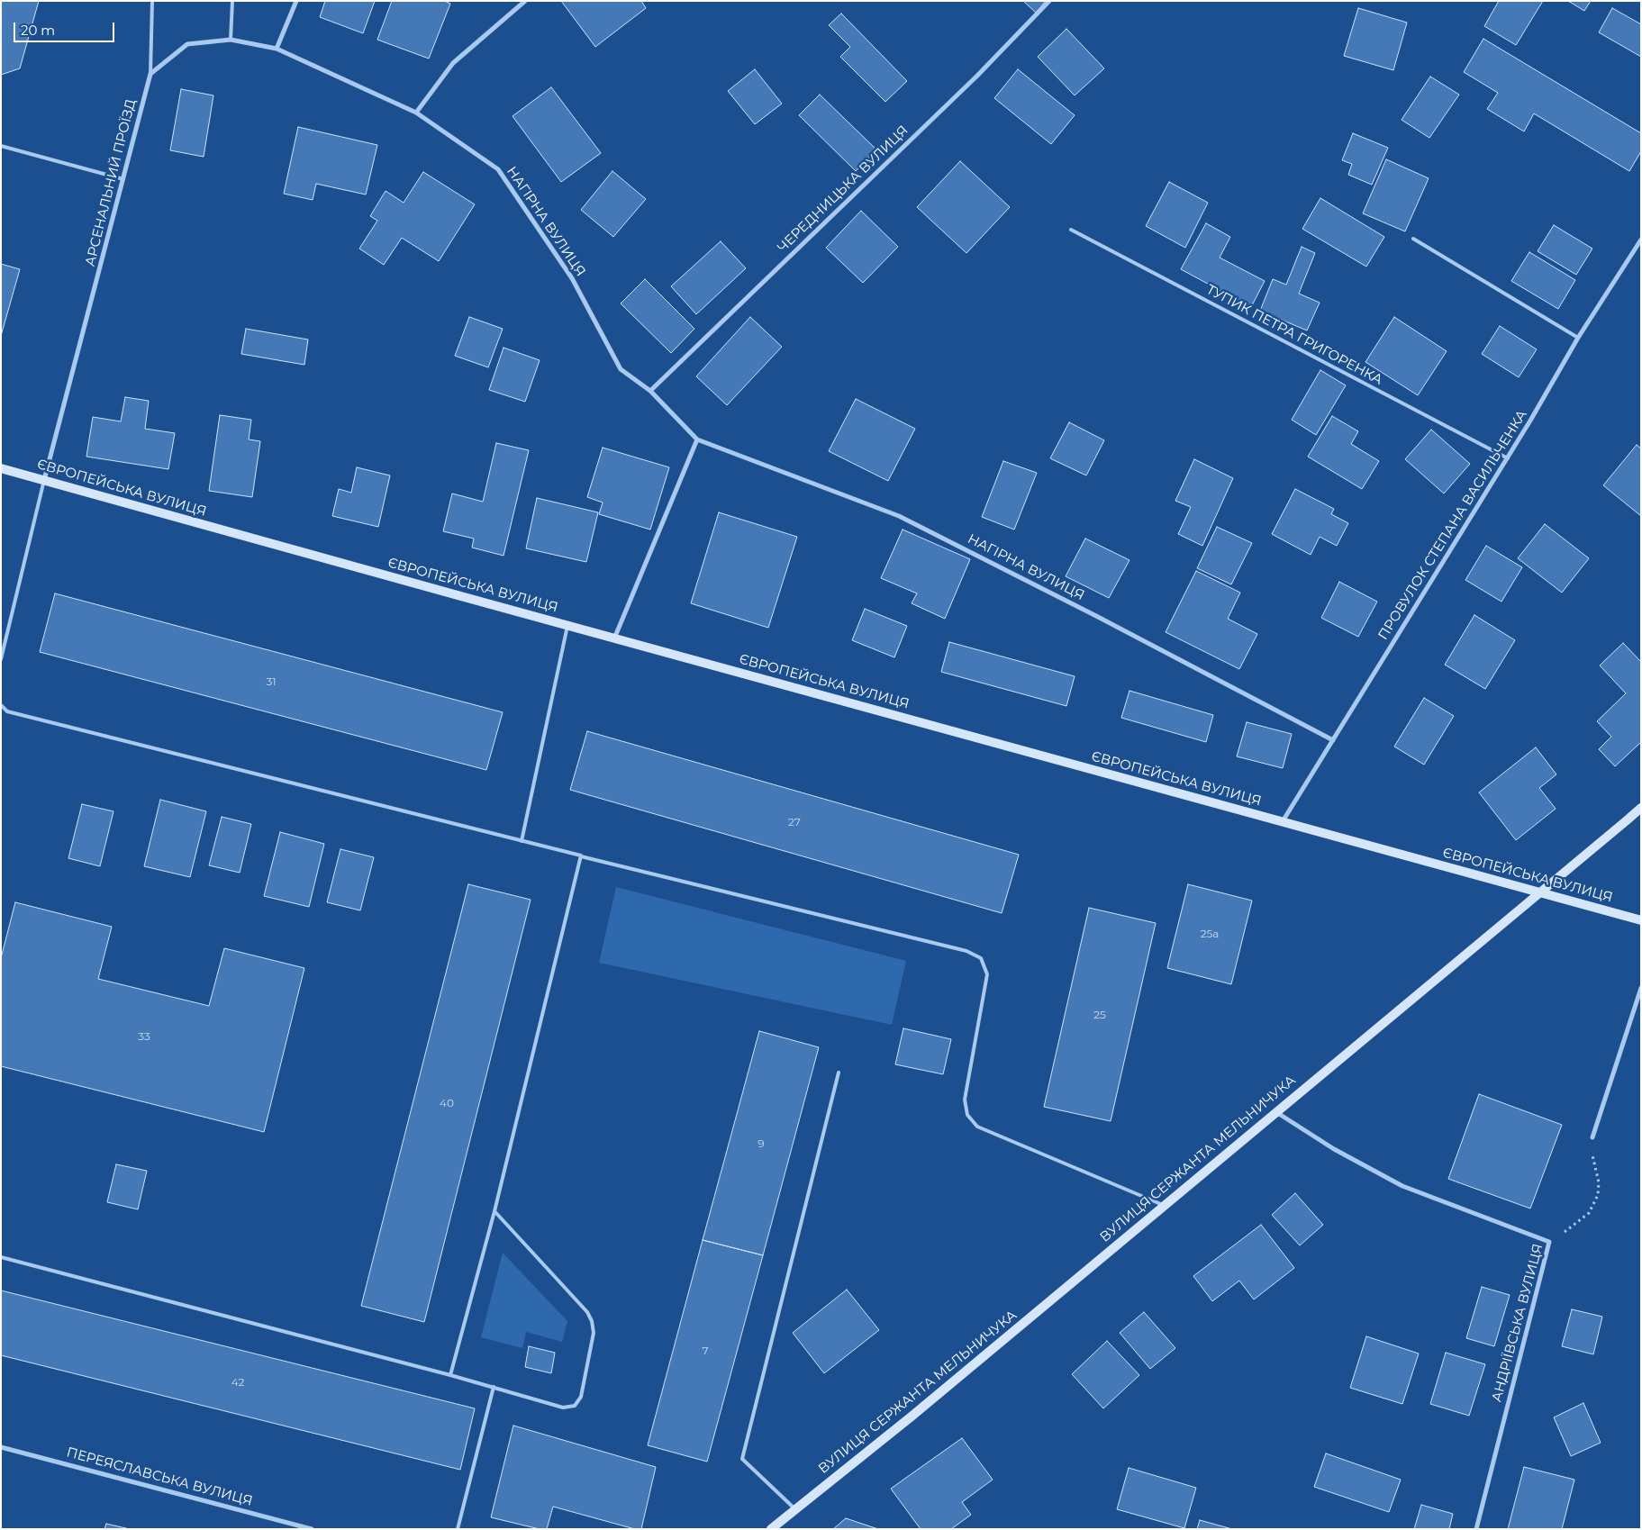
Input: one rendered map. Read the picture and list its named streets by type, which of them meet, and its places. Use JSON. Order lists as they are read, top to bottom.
{
  "streets": {
    "street": [
      "АРСЕНАЛЬНИЙ ПРОЇЗД",
      "ЧЕРЕДНИЦЬКА ВУЛИЦЯ",
      "НАГІРНА ВУЛИЦЯ",
      "ЄВРОПЕЙСЬКА ВУЛИЦЯ",
      "ПРОВУЛОК СТЕПАНА ВАСИЛЬЧЕНКА",
      "ВУЛИЦЯ СЕРЖАНТА МЕЛЬНИЧУКА",
      "АНДРІЇВСЬКА ВУЛИЦЯ",
      "ПЕРЕЯСЛАВСЬКА ВУЛИЦЯ"
    ],
    "lane": ["ТУПИК ПЕТРА ГРИГОРЕНКА"]
  },
  "crossings": [
    ["АРСЕНАЛЬНИЙ ПРОЇЗД", "ЄВРОПЕЙСЬКА ВУЛИЦЯ"],
    ["ЧЕРЕДНИЦЬКА ВУЛИЦЯ", "НАГІРНА ВУЛИЦЯ"],
    ["НАГІРНА ВУЛИЦЯ", "ПРОВУЛОК СТЕПАНА ВАСИЛЬЧЕНКА"],
    ["ТУПИК ПЕТРА ГРИГОРЕНКА", "ПРОВУЛОК СТЕПАНА ВАСИЛЬЧЕНКА"],
    ["ЄВРОПЕЙСЬКА ВУЛИЦЯ", "ПРОВУЛОК СТЕПАНА ВАСИЛЬЧЕНКА"],
    ["ЄВРОПЕЙСЬКА ВУЛИЦЯ", "ВУЛИЦЯ СЕРЖАНТА МЕЛЬНИЧУКА"]
  ],
  "house_numbers": [
    "31",
    "27",
    "25а",
    "25",
    "33",
    "40",
    "9",
    "7",
    "42"
  ],
  "scale_bar": "20 m"
}
